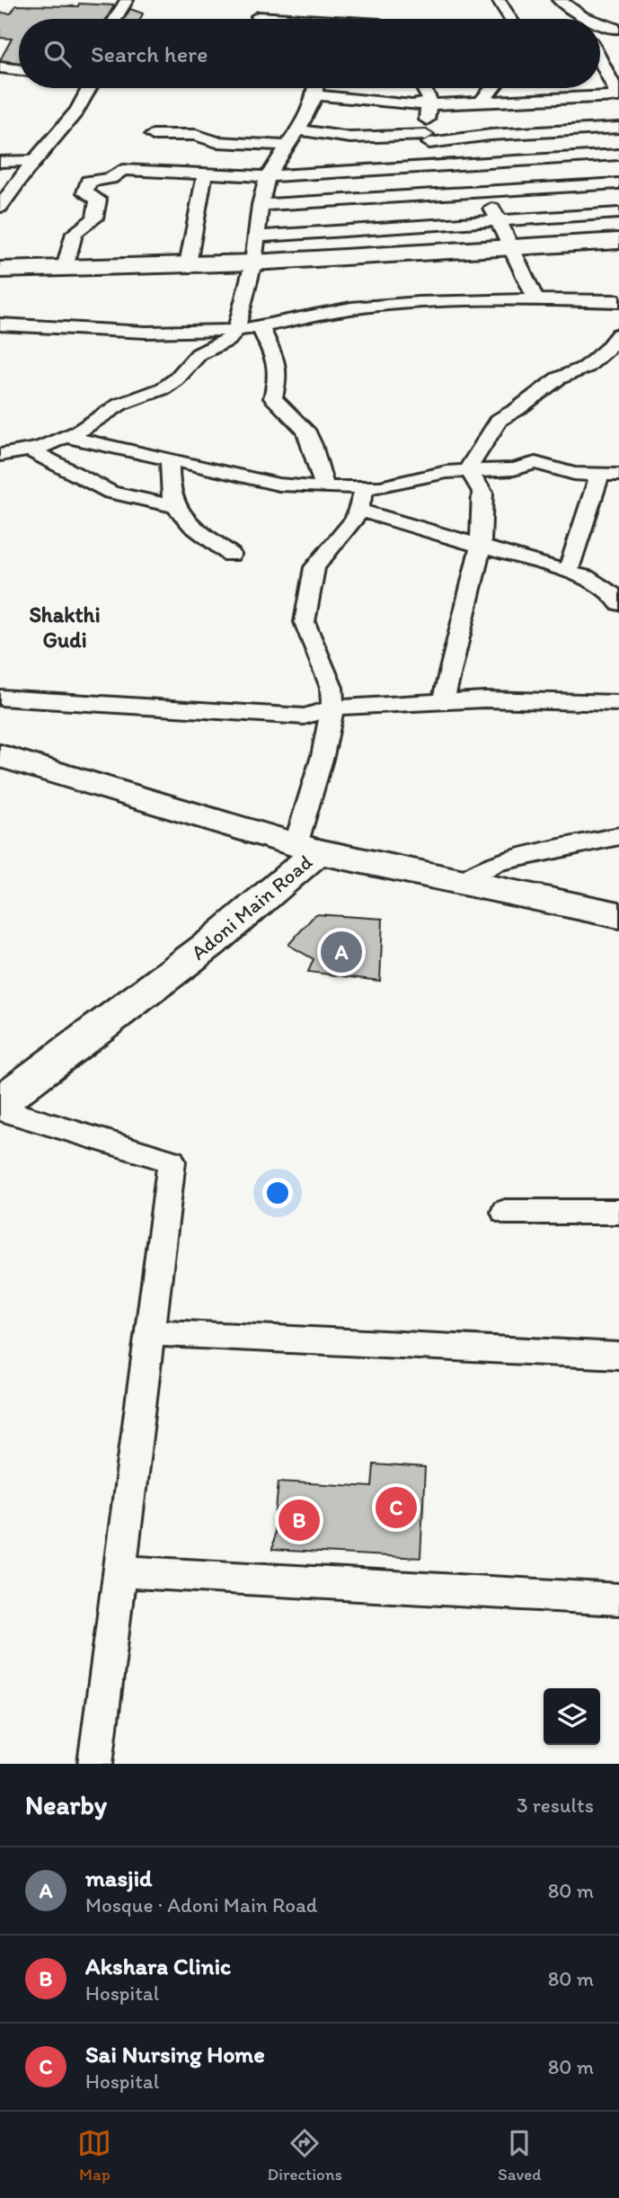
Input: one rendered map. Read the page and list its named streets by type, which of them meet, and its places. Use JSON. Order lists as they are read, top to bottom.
{
  "streets": {
    "street": ["Adoni Main Road"]
  },
  "districts": ["Shakthi Gudi"],
  "page": {
    "search": "Search here",
    "pins": ["A", "C", "B"],
    "heading": ["Nearby", "3 results"],
    "list": [
      {
        "mark": "A",
        "name": "masjid",
        "note": "Mosque · Adoni Main Road",
        "value": "80 m"
      },
      {
        "mark": "B",
        "name": "Akshara Clinic",
        "note": "Hospital",
        "value": "80 m"
      },
      {
        "mark": "C",
        "name": "Sai Nursing Home",
        "note": "Hospital",
        "value": "80 m"
      }
    ],
    "nav": ["Map", "Directions", "Saved"]
  }
}
